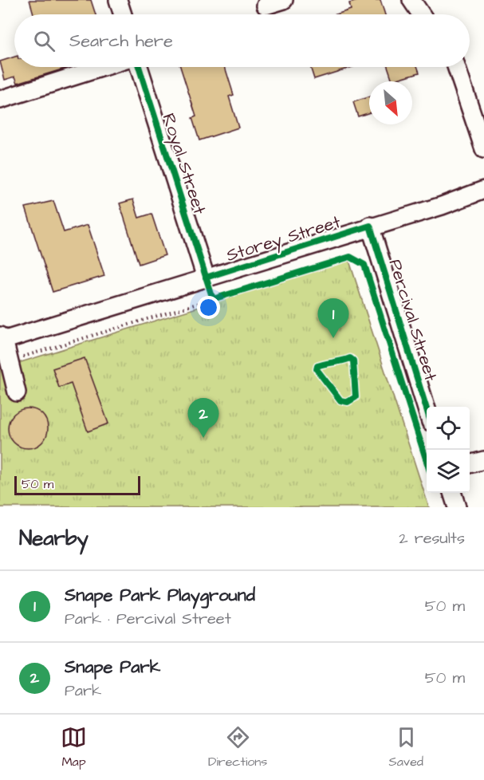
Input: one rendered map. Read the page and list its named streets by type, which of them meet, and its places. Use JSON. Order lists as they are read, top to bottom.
{
  "streets": {
    "street": ["Royal Street", "Storey Street", "Percival Street"]
  },
  "crossings": [
    ["Royal Street", "Storey Street"],
    ["Storey Street", "Percival Street"]
  ],
  "scale_bar": "50 m",
  "north": "bottom right",
  "page": {
    "search": "Search here",
    "pins": ["1", "2"],
    "scale": "50 m",
    "heading": ["Nearby", "2 results"],
    "list": [
      {
        "mark": "1",
        "name": "Snape Park Playground",
        "note": "Park · Percival Street",
        "value": "50 m"
      },
      {
        "mark": "2",
        "name": "Snape Park",
        "note": "Park",
        "value": "50 m"
      }
    ],
    "nav": ["Map", "Directions", "Saved"]
  }
}
